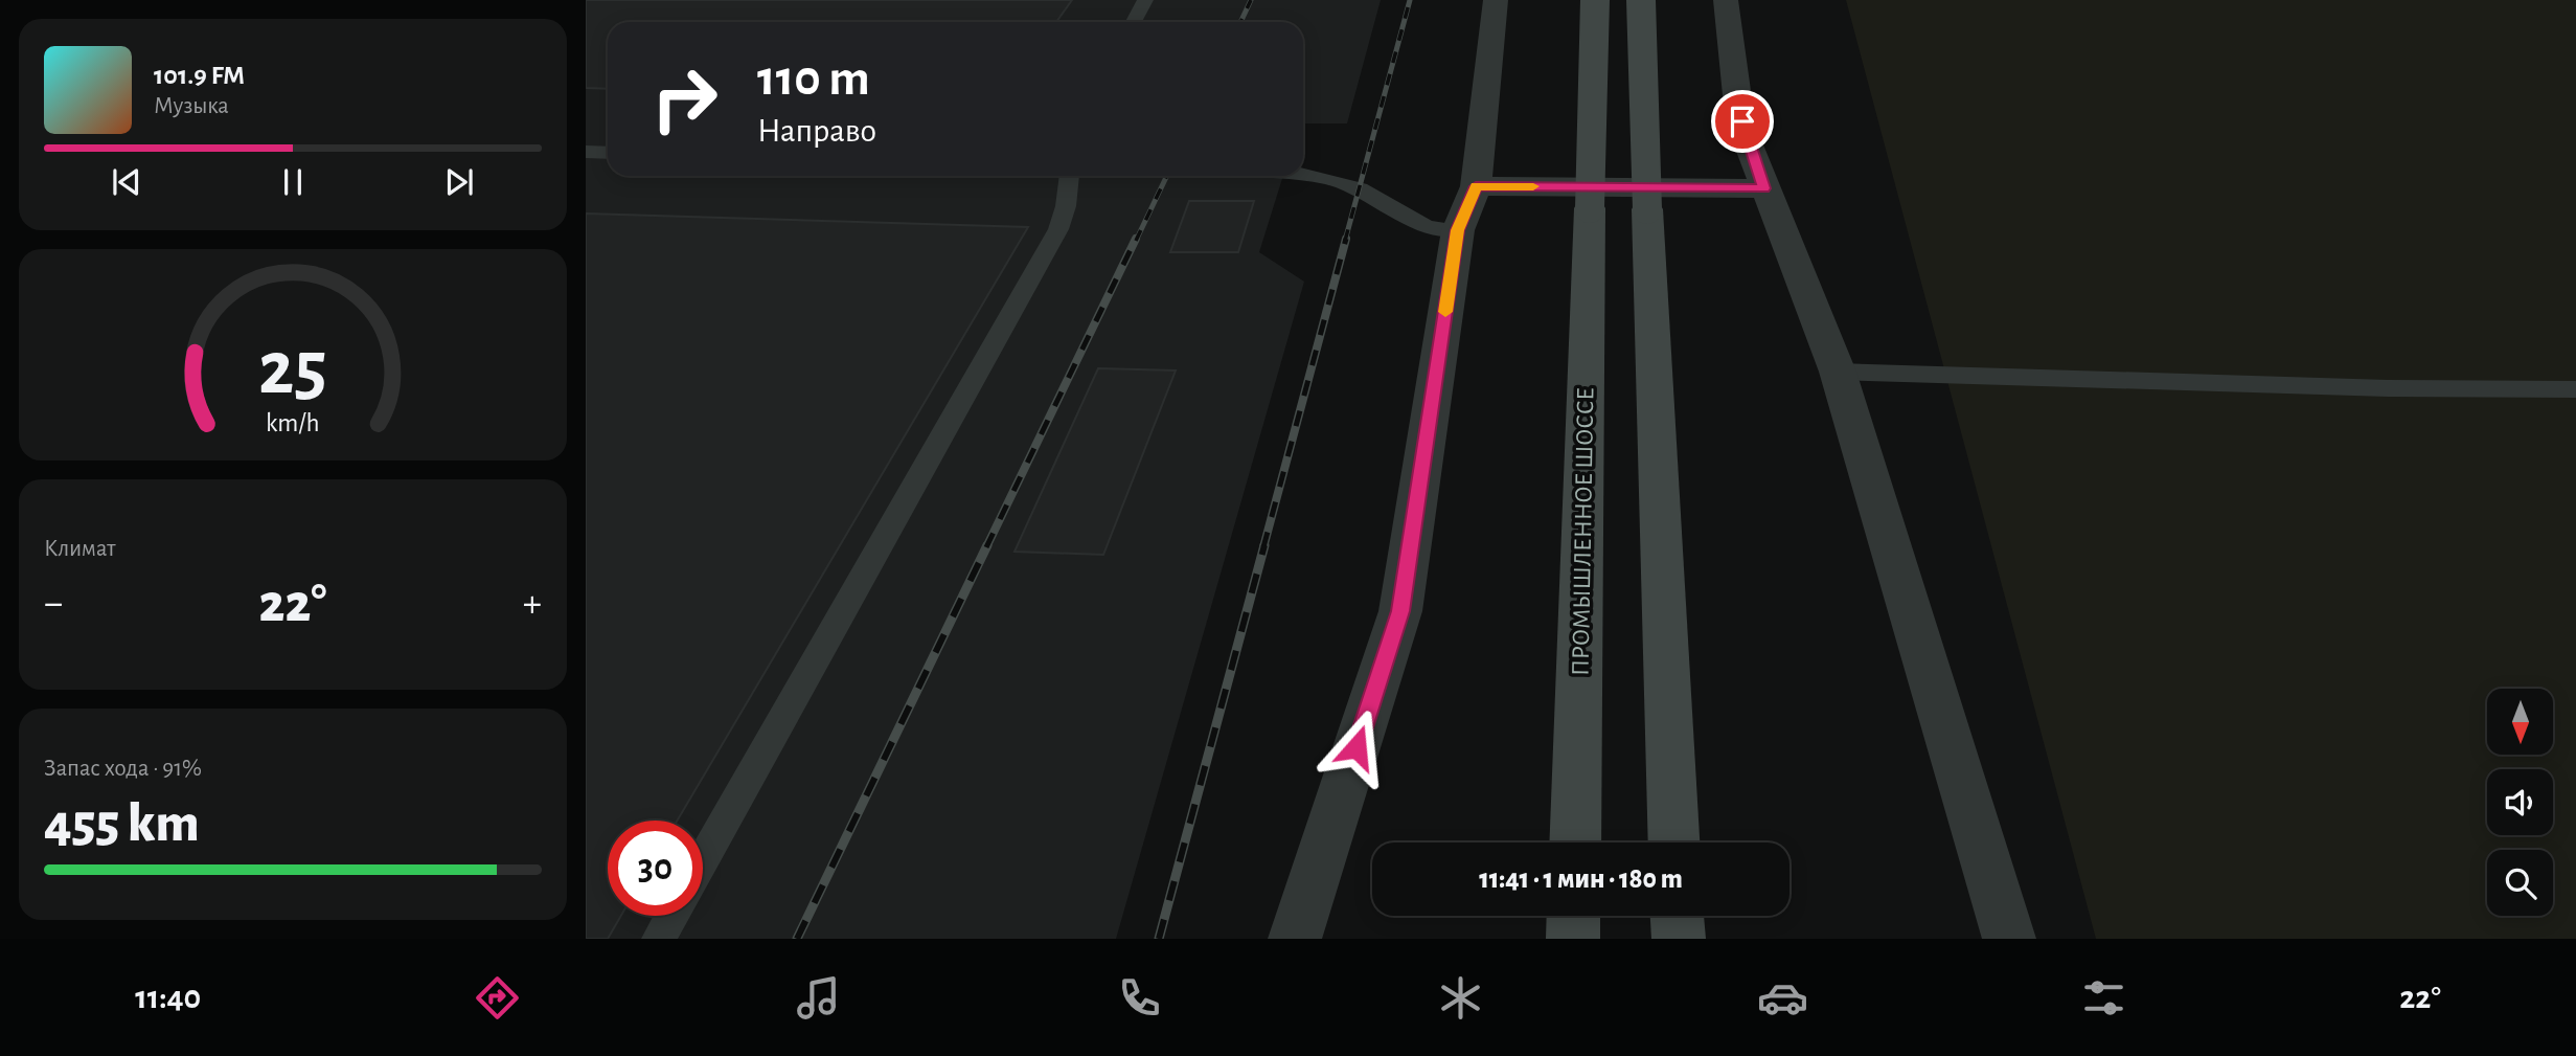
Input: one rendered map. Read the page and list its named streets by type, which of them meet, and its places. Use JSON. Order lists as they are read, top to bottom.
{
  "streets": {
    "main road": ["ПРОМЫШЛЕННОЕ ШОССЕ"]
  },
  "north": "bottom",
  "page": {
    "turn": ["110 m", "Направо"],
    "song": ["101.9 FM", "Музыка"],
    "tile": [
      "Климат",
      ["Запас хода · 91%", "455 km"]
    ],
    "heat": ["−", "22°", "+"],
    "limit": "30",
    "trip": "11:41 · 1 мин · 180 m",
    "tabs": ["11:40", "22°"],
    "gauge": ["25", "km/h"]
  }
}
